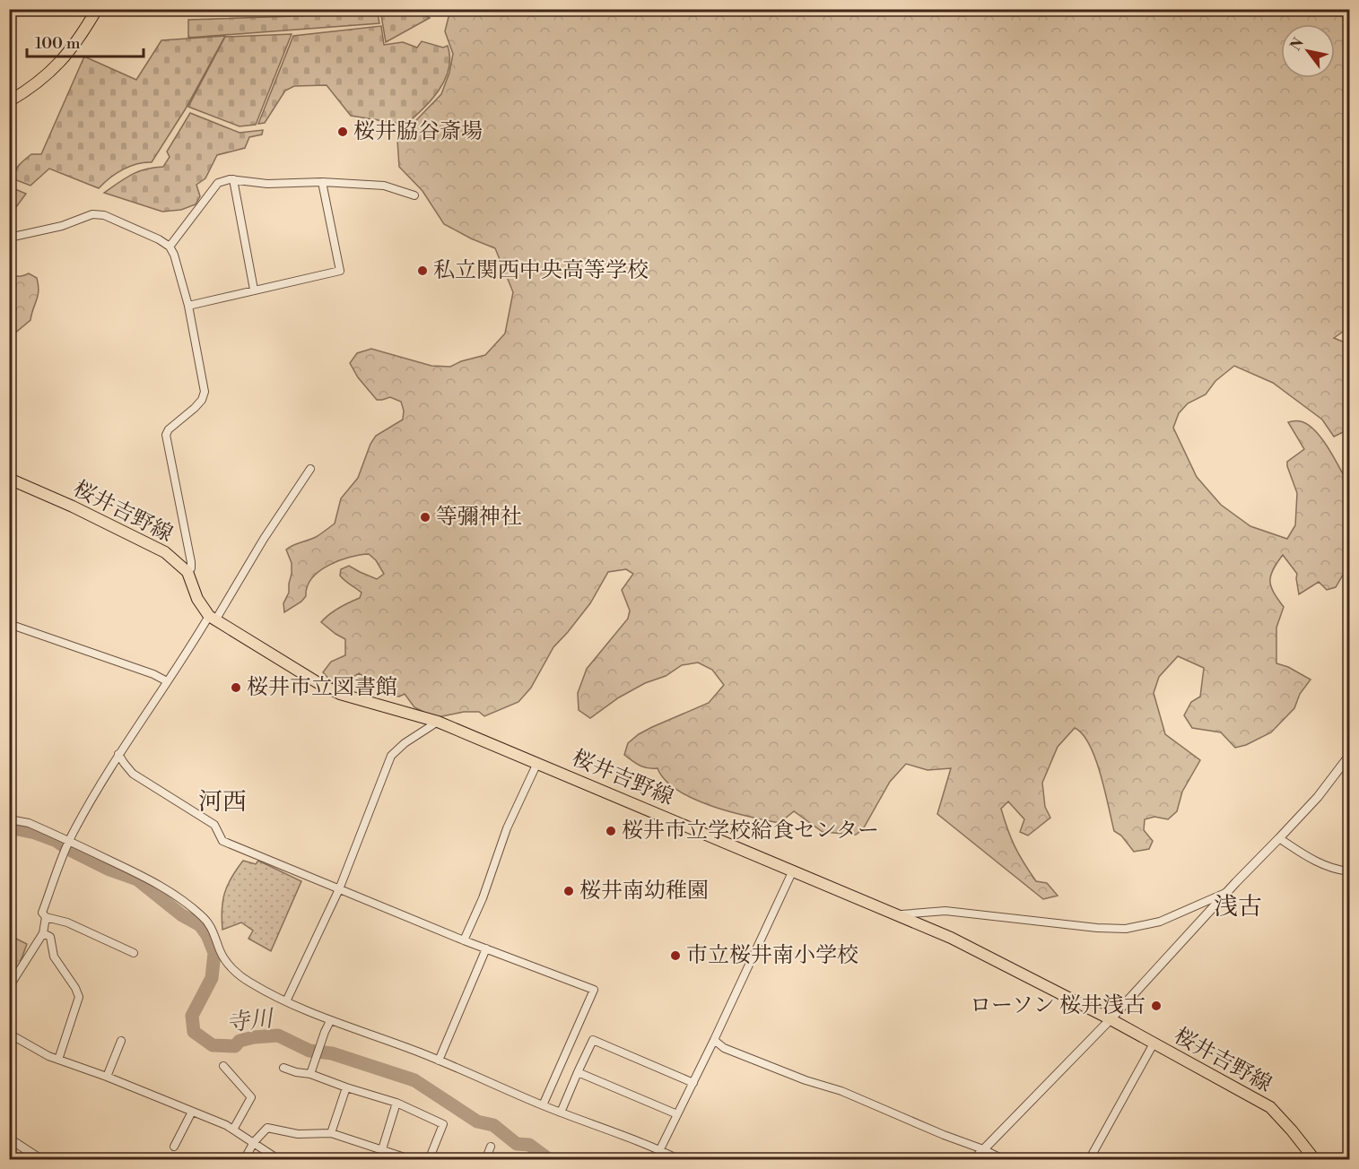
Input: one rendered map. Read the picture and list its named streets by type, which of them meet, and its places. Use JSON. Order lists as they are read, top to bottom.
{
  "streets": {
    "main road": ["桜井吉野線"]
  },
  "districts": ["河西", "浅古"],
  "water": ["寺川"],
  "places": [
    "桜井脇谷斎場",
    "私立関西中央高等学校",
    "等彌神社",
    "桜井市立図書館",
    "桜井市立学校給食センター",
    "桜井南幼稚園",
    "市立桜井南小学校",
    "ローソン 桜井浅古"
  ],
  "scale_bar": "100 m",
  "north": "top left"
}
